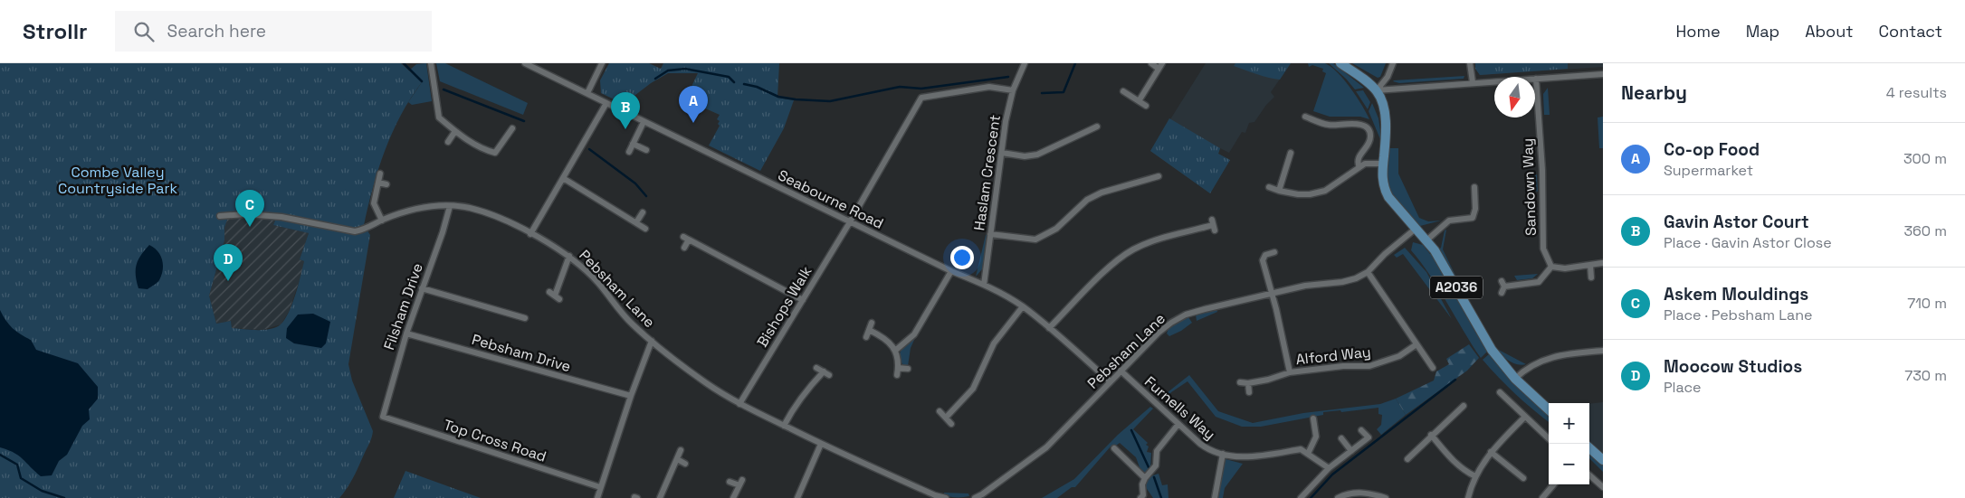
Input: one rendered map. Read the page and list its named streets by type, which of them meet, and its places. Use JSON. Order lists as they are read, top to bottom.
{
  "streets": {
    "main road": ["A2036"],
    "street": [
      "Haslam Crescent",
      "Sandown Way",
      "Seabourne Road",
      "Pebsham Lane",
      "Filsham Drive",
      "Bishops Walk",
      "Pebsham Drive",
      "Alford Way",
      "Furnells Way",
      "Top Cross Road"
    ]
  },
  "crossings": [
    ["Haslam Crescent", "Seabourne Road"],
    ["Seabourne Road", "Pebsham Lane"],
    ["Seabourne Road", "Bishops Walk"],
    ["A2036", "Pebsham Lane"],
    ["Pebsham Lane", "Filsham Drive"],
    ["Pebsham Lane", "Bishops Walk"],
    ["Pebsham Lane", "Furnells Way"],
    ["Filsham Drive", "Pebsham Drive"],
    ["Filsham Drive", "Top Cross Road"]
  ],
  "parks": ["Combe Valley Countryside Park"],
  "north": "bottom",
  "page": {
    "header": "Strollr",
    "search": "Search here",
    "nav": [
      "Home",
      "Map",
      "About",
      "Contact"
    ],
    "heading": ["Nearby", "4 results"],
    "pins": [
      "A",
      "B",
      "C",
      "D"
    ],
    "list": [
      {
        "mark": "A",
        "name": "Co-op Food",
        "note": "Supermarket",
        "value": "300 m"
      },
      {
        "mark": "B",
        "name": "Gavin Astor Court",
        "note": "Place · Gavin Astor Close",
        "value": "360 m"
      },
      {
        "mark": "C",
        "name": "Askem Mouldings",
        "note": "Place · Pebsham Lane",
        "value": "710 m"
      },
      {
        "mark": "D",
        "name": "Moocow Studios",
        "note": "Place",
        "value": "730 m"
      }
    ],
    "map_buttons": ["+", "−"]
  }
}
